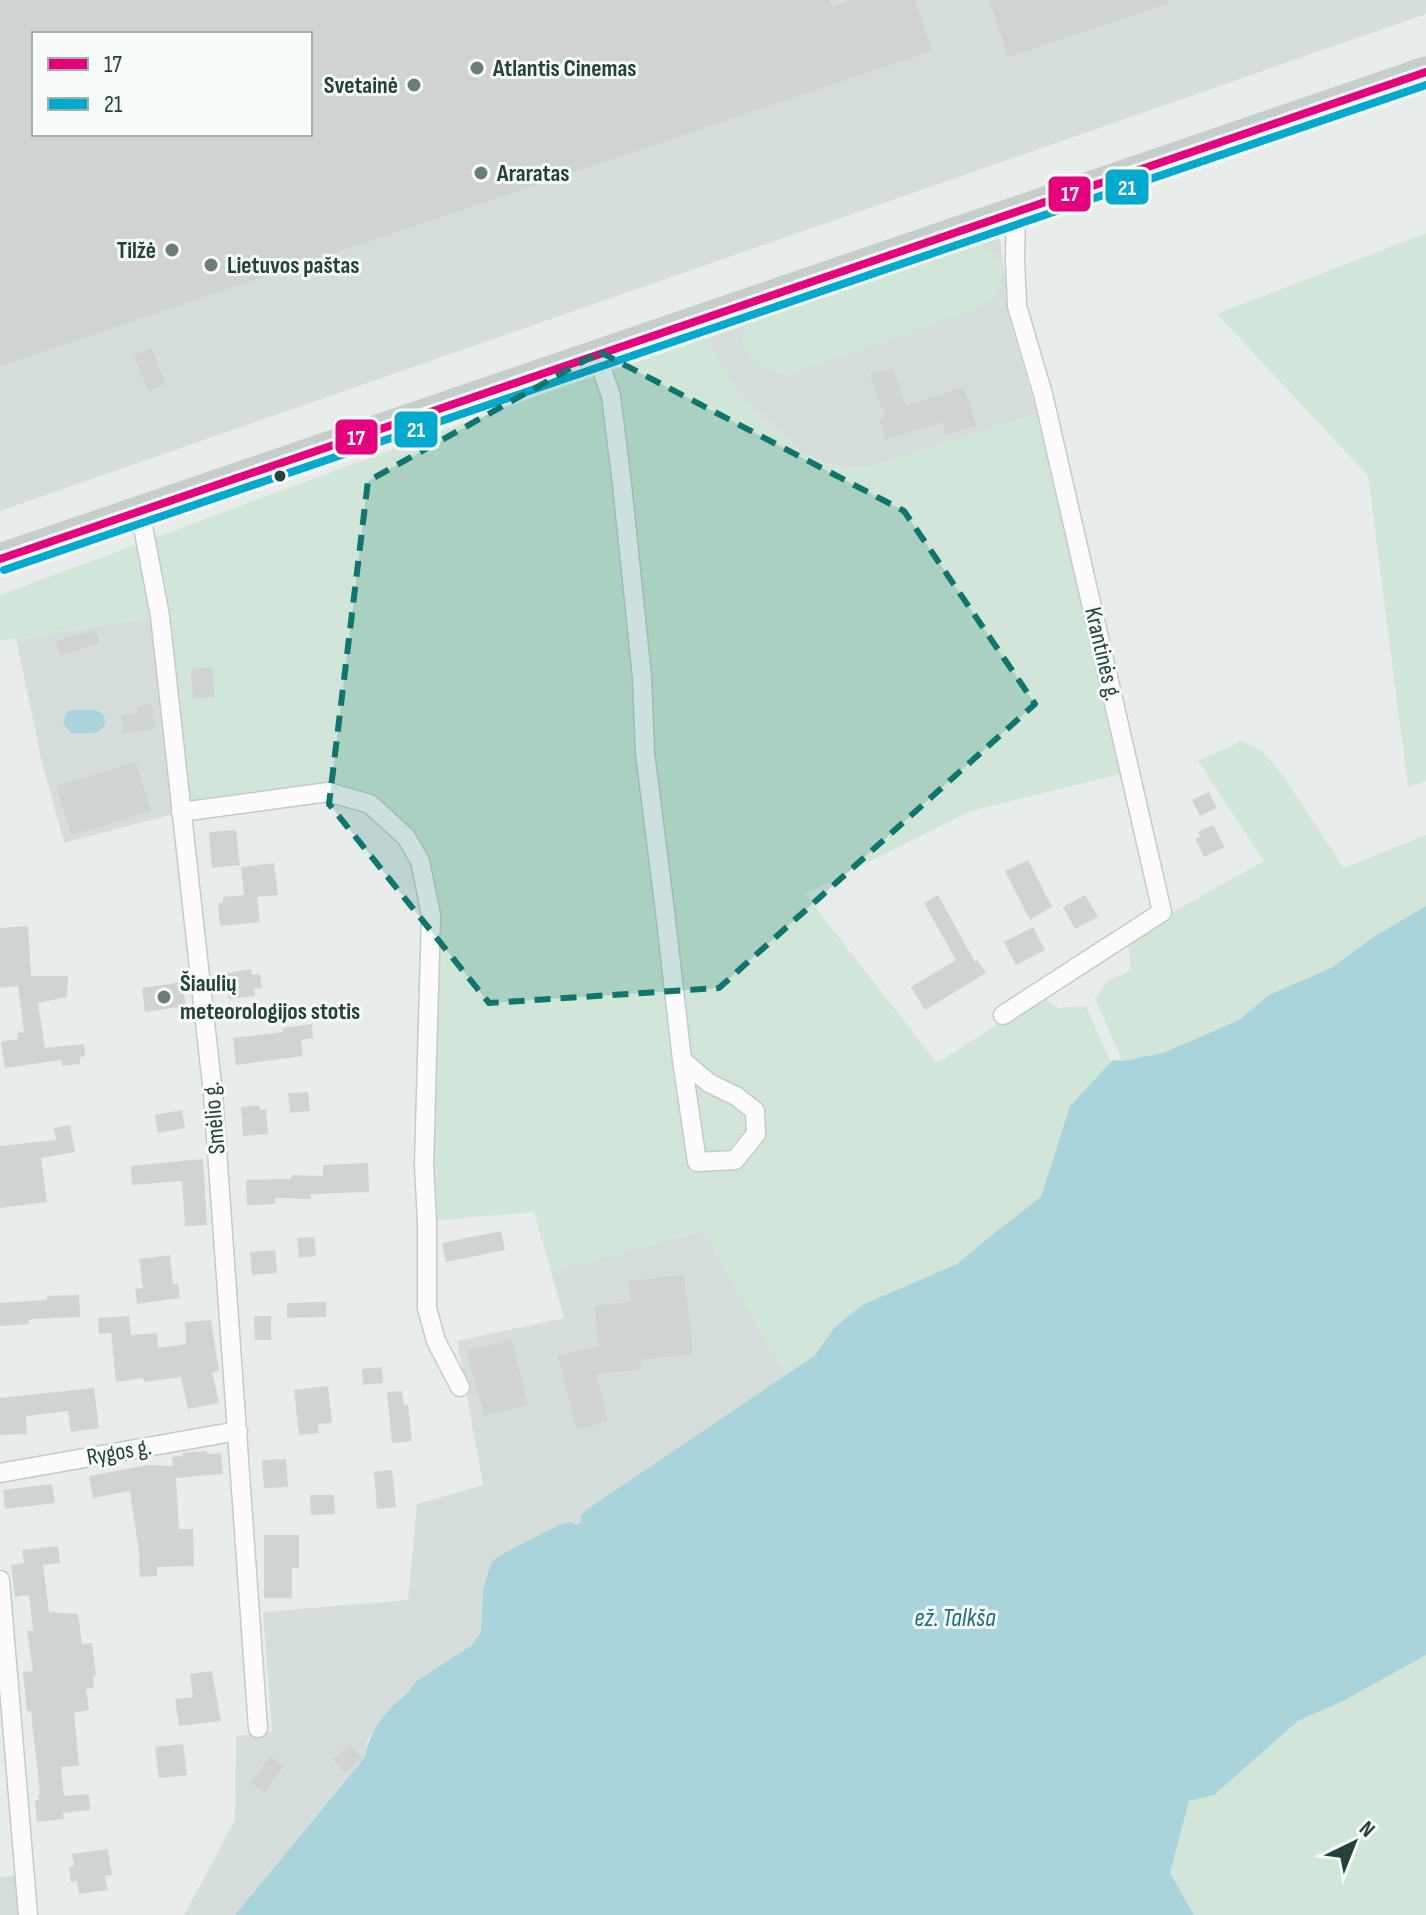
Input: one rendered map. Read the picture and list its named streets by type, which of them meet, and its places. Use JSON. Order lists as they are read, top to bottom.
{
  "streets": {
    "street": ["Krantinės g.", "Smėlio g.", "Rygos g."]
  },
  "crossings": [
    ["Smėlio g.", "Rygos g."]
  ],
  "water": ["ež. Talkša"],
  "places": [
    "Atlantis Cinemas",
    "Svetainė",
    "Araratas",
    "Tilžė",
    "Lietuvos paštas",
    "Šiaulių meteorologijos stotis"
  ],
  "lines": ["transit line 17", "transit line 21"],
  "legend": ["17", "21"],
  "north": "top right"
}
